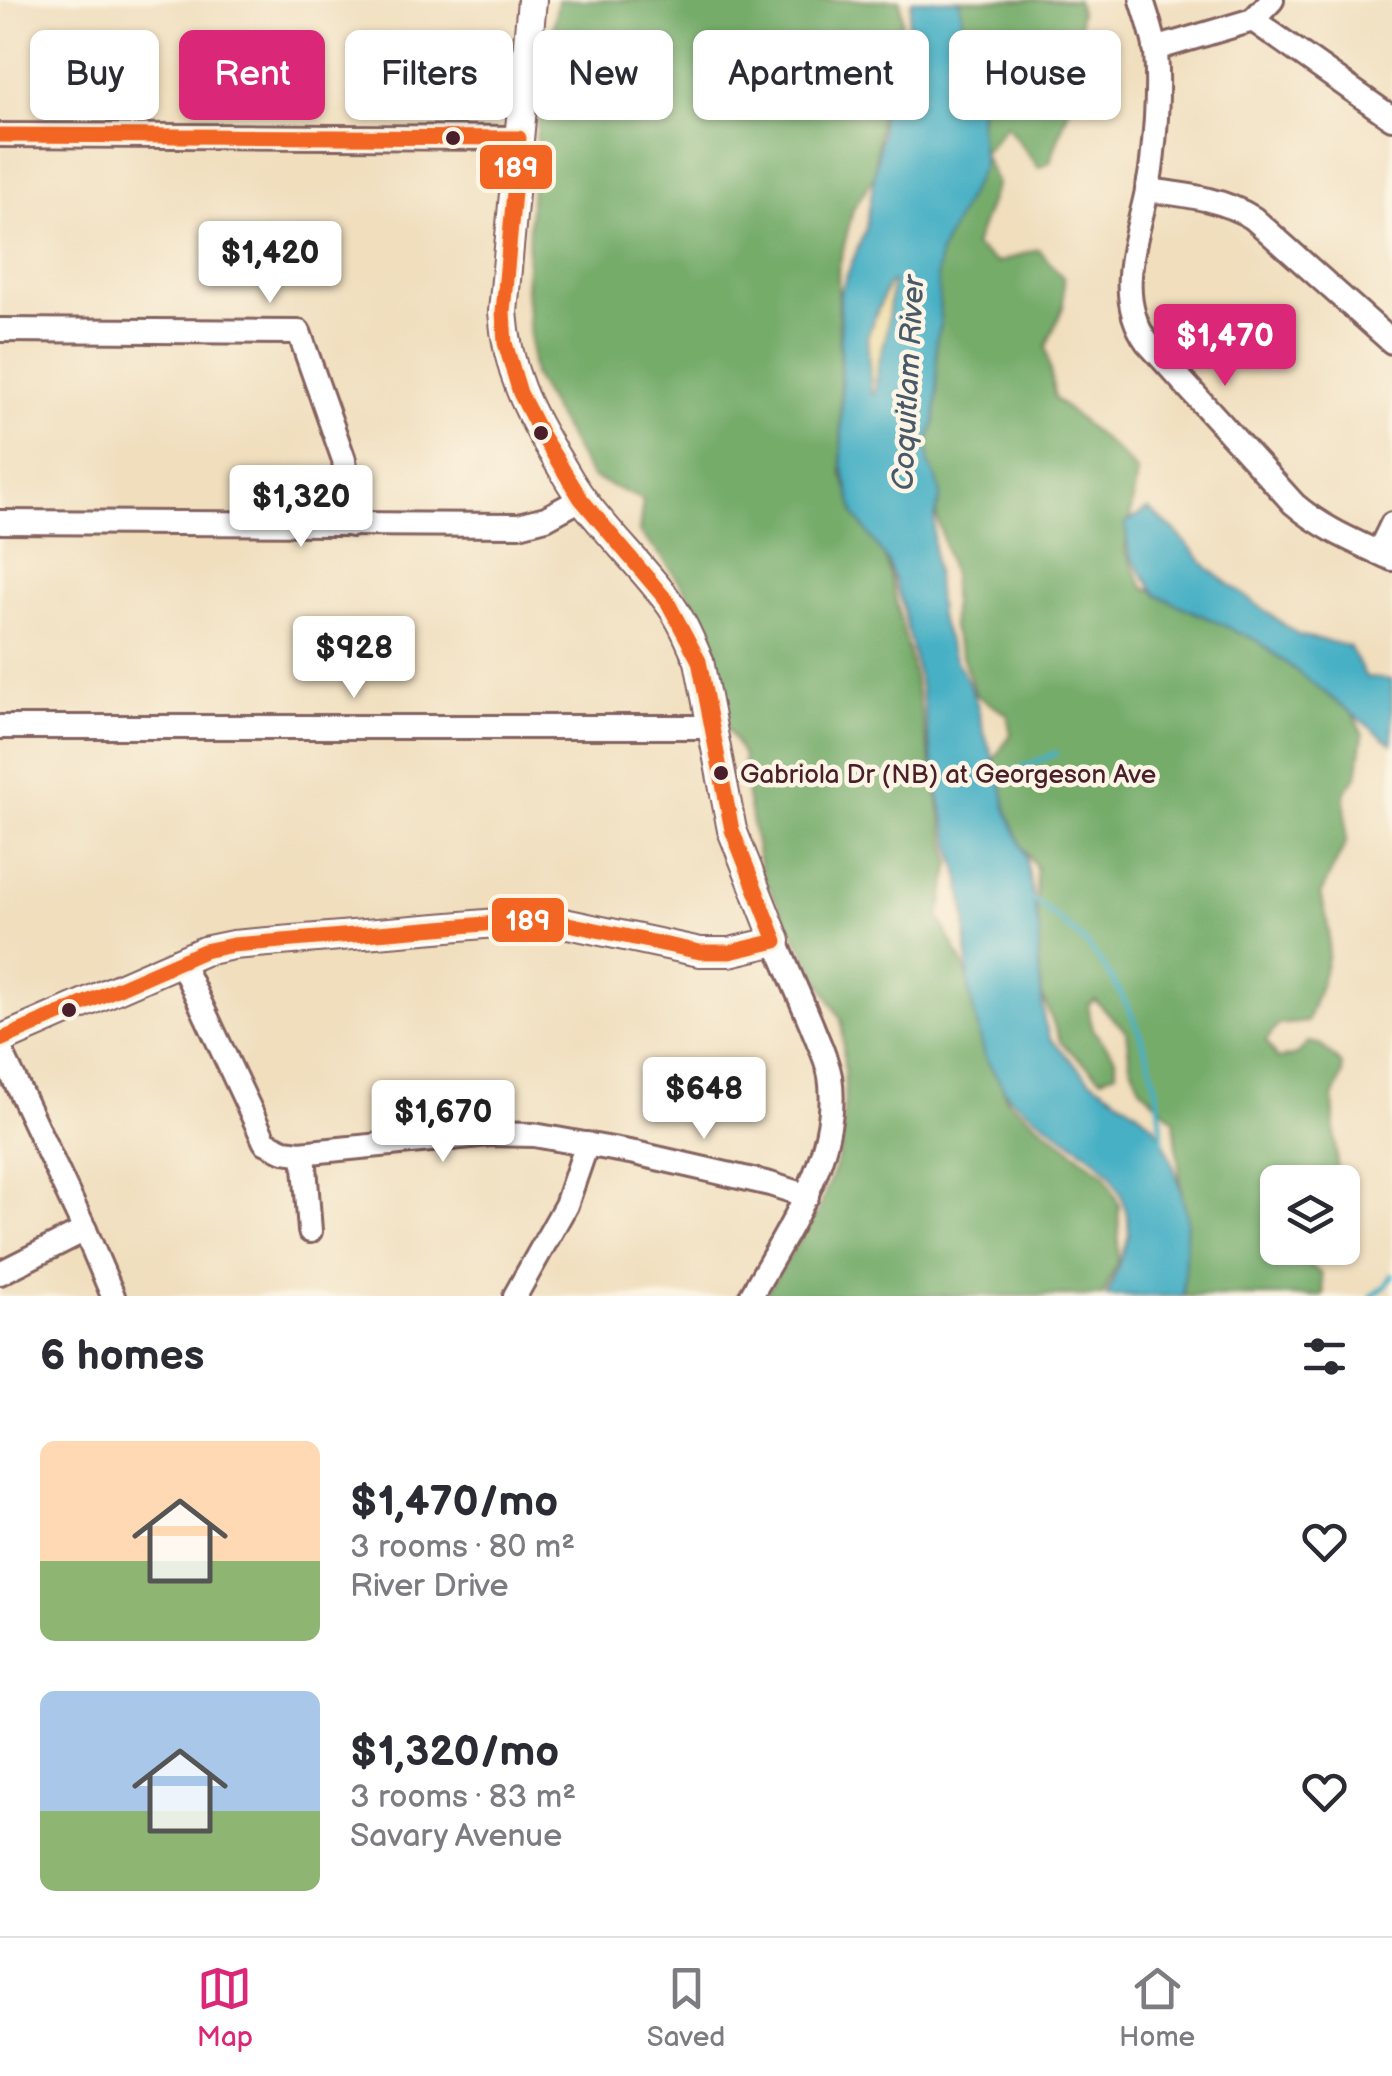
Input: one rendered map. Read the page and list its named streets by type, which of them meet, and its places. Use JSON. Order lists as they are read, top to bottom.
{
  "water": ["Coquitlam River"],
  "places": ["Gabriola Dr (NB) at Georgeson Ave"],
  "lines": ["transit line 189"],
  "page": {
    "chip": [
      "Buy",
      "Rent",
      "Filters",
      "New",
      "Apartment",
      "House"
    ],
    "price": [
      "$1,420",
      "$1,470",
      "$1,320",
      "$928",
      "$648",
      "$1,670"
    ],
    "heading": "6 homes",
    "list": [
      {
        "name": "$1,470/mo",
        "note": "3 rooms · 80 m² · River Drive"
      },
      {
        "name": "$1,320/mo",
        "note": "3 rooms · 83 m² · Savary Avenue"
      }
    ],
    "tabs": ["Map", "Saved", "Home"]
  }
}
